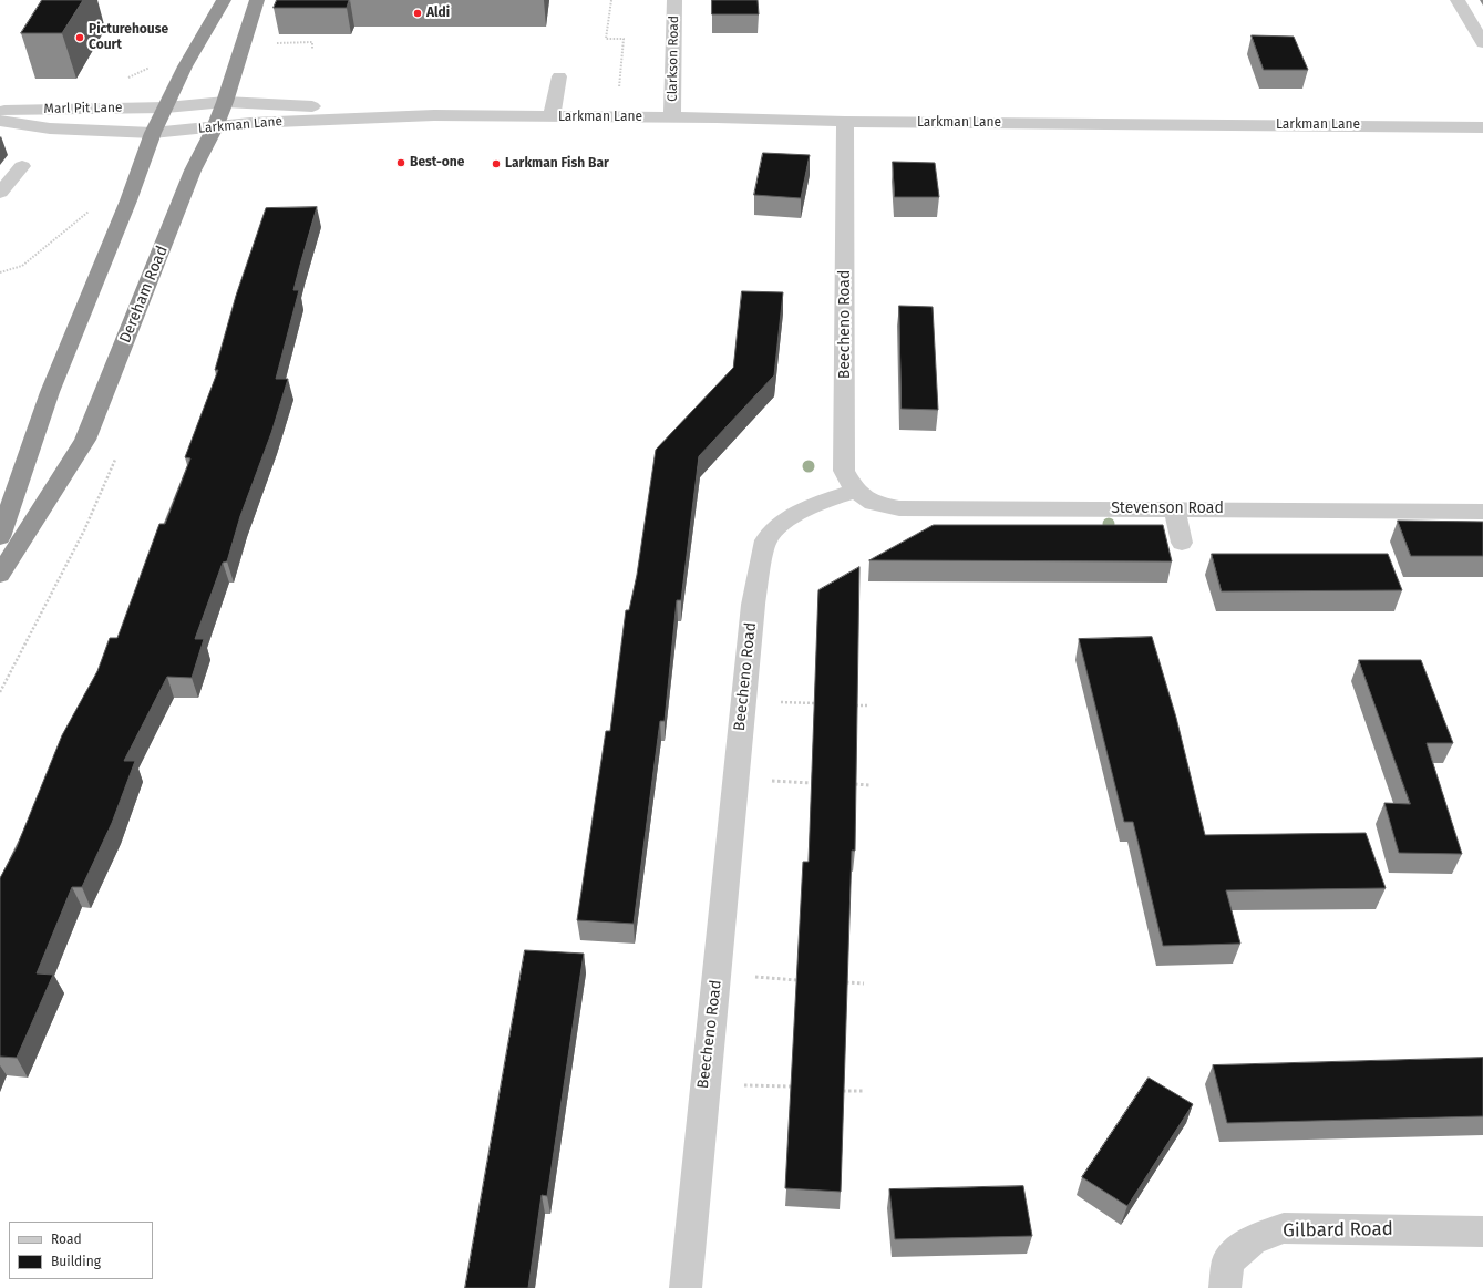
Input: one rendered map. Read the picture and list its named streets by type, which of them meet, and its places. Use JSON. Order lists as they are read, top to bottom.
{
  "streets": {
    "highway": ["Dereham Road"],
    "street": [
      "Clarkson Road",
      "Marl Pit Lane",
      "Larkman Lane",
      "Beecheno Road",
      "Stevenson Road",
      "Gilbard Road"
    ]
  },
  "crossings": [
    ["Clarkson Road", "Larkman Lane"],
    ["Marl Pit Lane", "Larkman Lane"],
    ["Larkman Lane", "Dereham Road"],
    ["Larkman Lane", "Beecheno Road"],
    ["Beecheno Road", "Stevenson Road"]
  ],
  "places": [
    "Aldi",
    "Picturehouse Court",
    "Best-one",
    "Larkman Fish Bar"
  ],
  "legend": ["Road", "Building"]
}
